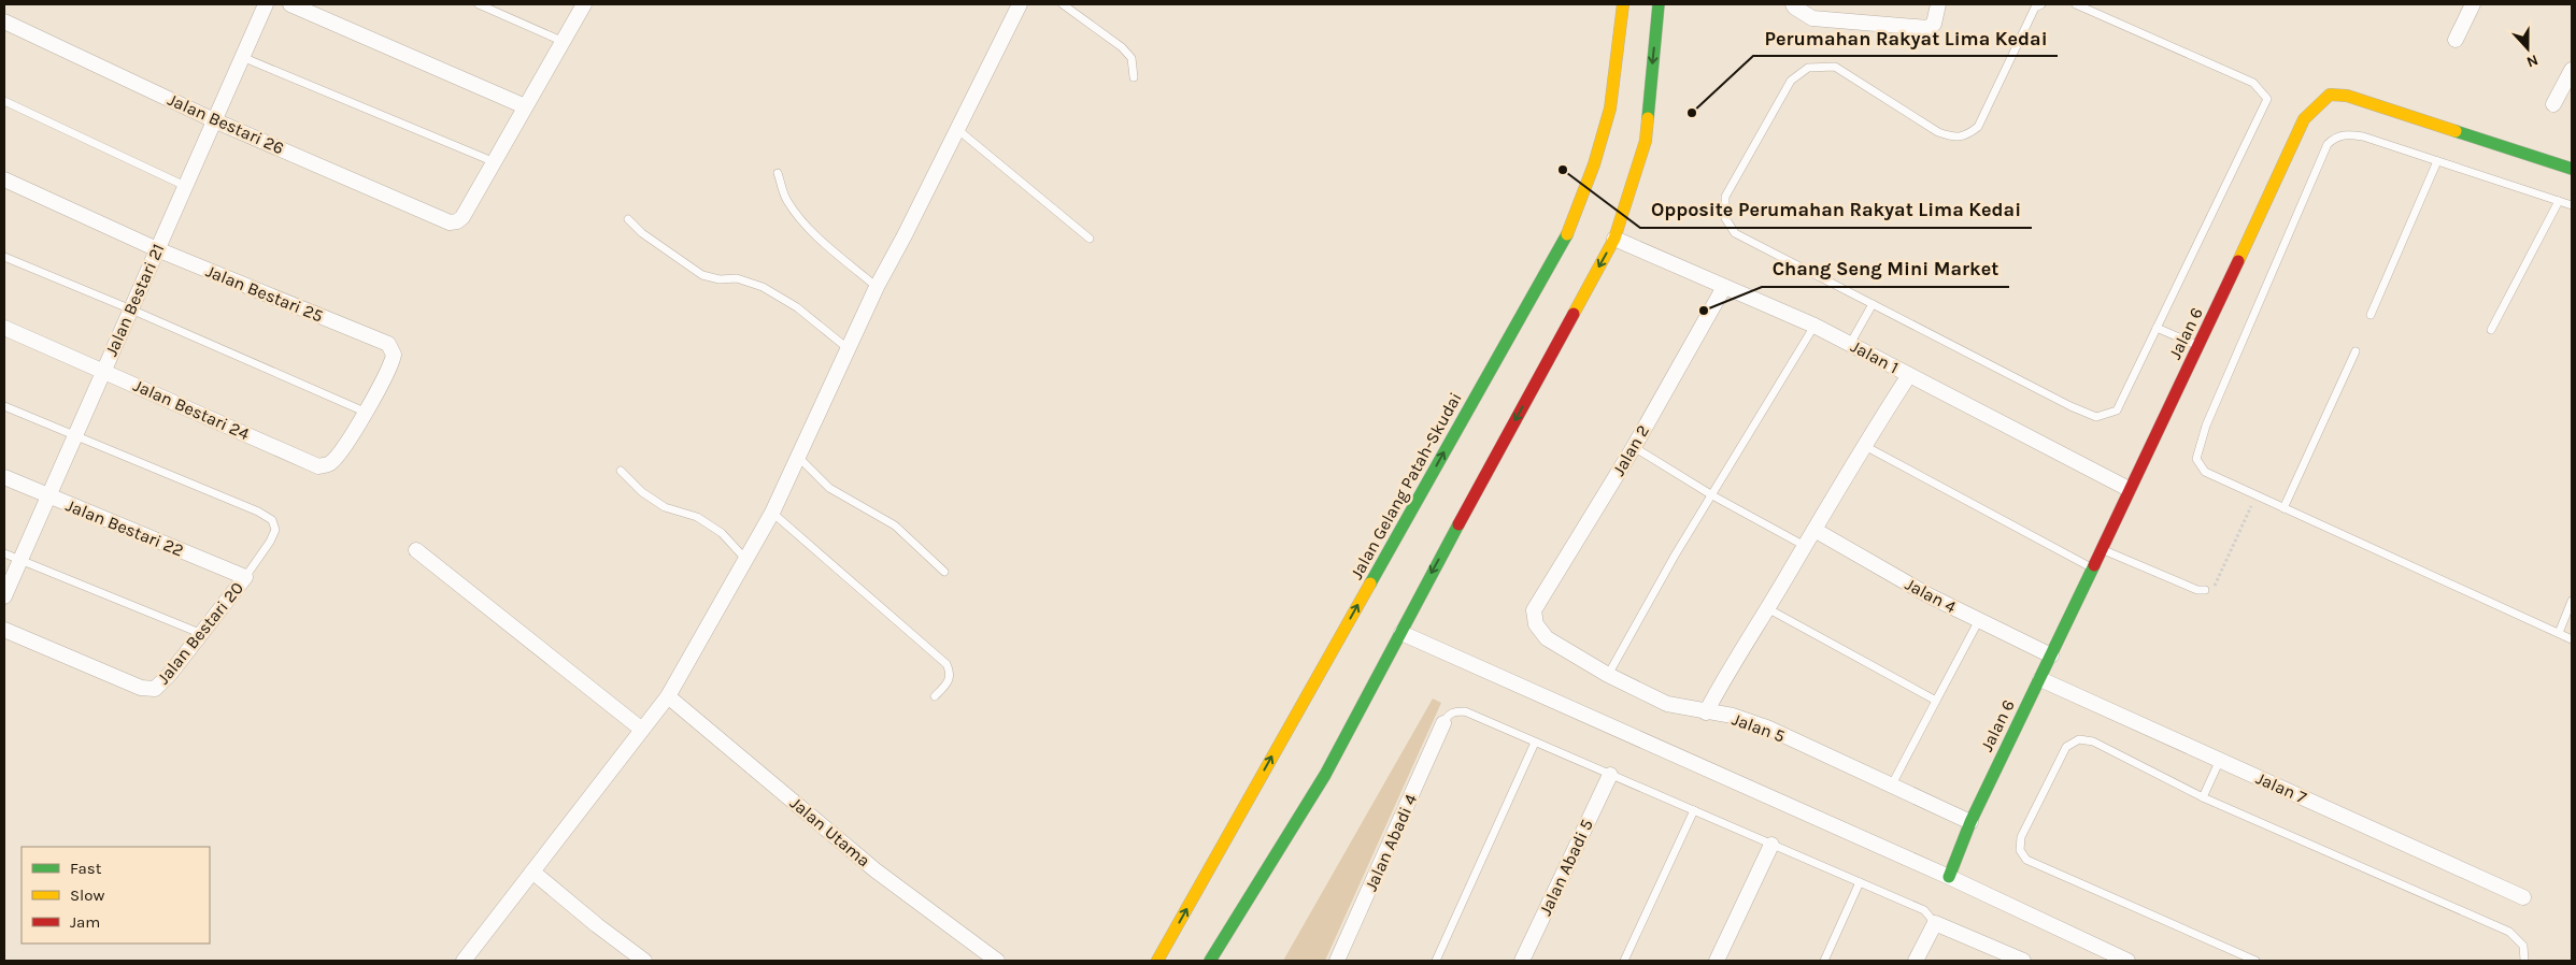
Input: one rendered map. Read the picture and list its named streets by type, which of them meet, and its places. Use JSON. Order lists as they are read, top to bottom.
{
  "streets": {
    "main road": ["Jalan 6", "Jalan Gelang Patah-Skudai"],
    "street": [
      "Jalan Bestari 26",
      "Jalan Bestari 25",
      "Jalan Bestari 21",
      "Jalan 1",
      "Jalan Bestari 24",
      "Jalan 2",
      "Jalan Bestari 22",
      "Jalan 4",
      "Jalan Bestari 20",
      "Jalan 5",
      "Jalan 7",
      "Jalan Utama",
      "Jalan Abadi 4",
      "Jalan Abadi 5"
    ]
  },
  "crossings": [
    ["Jalan Bestari 26", "Jalan Bestari 21"],
    ["Jalan Bestari 25", "Jalan Bestari 21"],
    ["Jalan Bestari 25", "Jalan Bestari 24"],
    ["Jalan Bestari 21", "Jalan Bestari 24"],
    ["Jalan Bestari 21", "Jalan Bestari 22"],
    ["Jalan 6", "Jalan 1"],
    ["Jalan 6", "Jalan 4"],
    ["Jalan 6", "Jalan 5"],
    ["Jalan 6", "Jalan 7"],
    ["Jalan 1", "Jalan 2"],
    ["Jalan 2", "Jalan 5"],
    ["Jalan Bestari 22", "Jalan Bestari 20"]
  ],
  "places": ["Perumahan Rakyat Lima Kedai", "Opposite Perumahan Rakyat Lima Kedai", "Chang Seng Mini Market"],
  "legend": ["Fast", "Slow", "Jam"],
  "north": "bottom"
}
